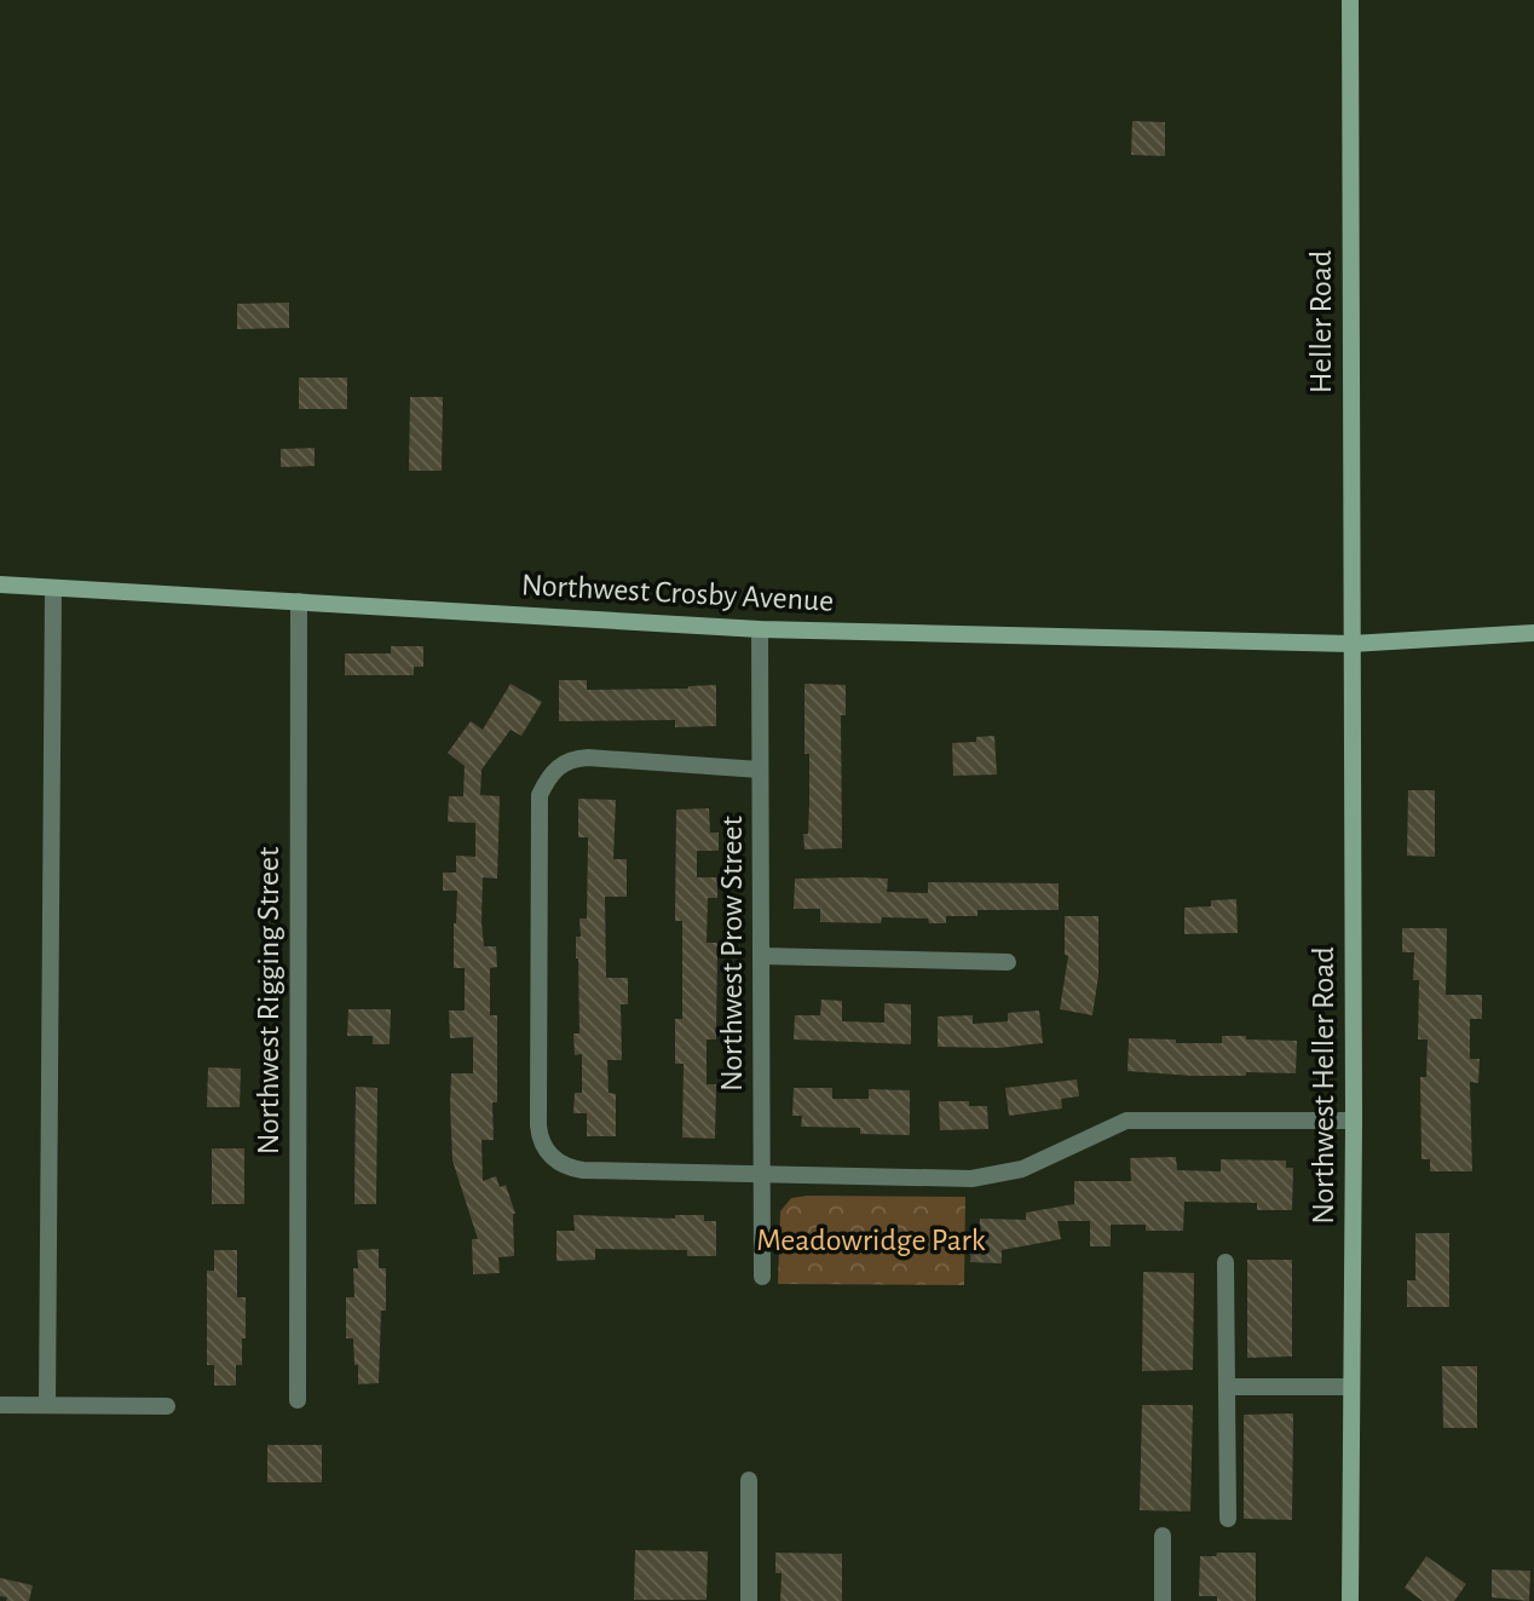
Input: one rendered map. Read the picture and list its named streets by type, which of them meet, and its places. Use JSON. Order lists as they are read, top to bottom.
{
  "streets": {
    "street": [
      "Heller Road",
      "Northwest Crosby Avenue",
      "Northwest Prow Street",
      "Northwest Rigging Street",
      "Northwest Heller Road"
    ]
  },
  "crossings": [
    ["Heller Road", "Northwest Crosby Avenue"],
    ["Heller Road", "Northwest Heller Road"],
    ["Northwest Crosby Avenue", "Northwest Prow Street"],
    ["Northwest Crosby Avenue", "Northwest Rigging Street"],
    ["Northwest Crosby Avenue", "Northwest Heller Road"]
  ],
  "parks": ["Meadowridge Park"]
}
